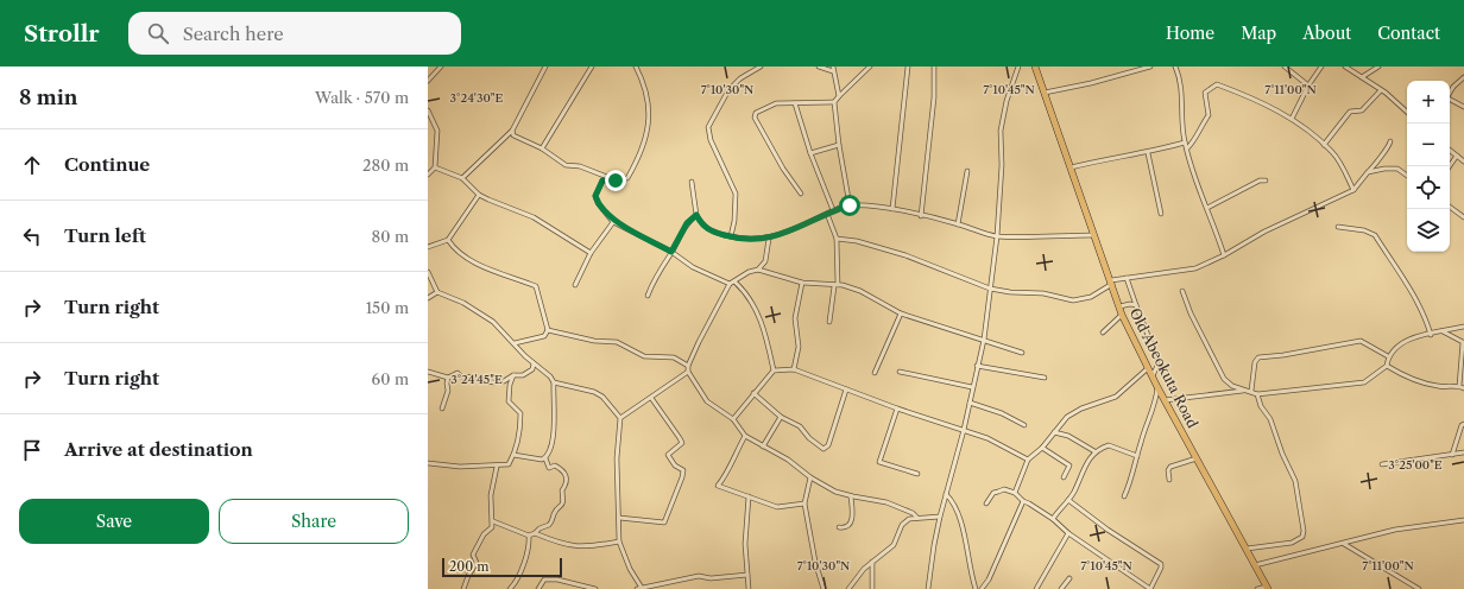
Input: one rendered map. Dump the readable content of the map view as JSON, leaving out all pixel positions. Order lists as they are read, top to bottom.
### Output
{
  "streets": {
    "highway": ["Old Abeokuta Road"]
  },
  "scale_bar": "200 m",
  "page": {
    "header": "Strollr",
    "search": "Search here",
    "nav": [
      "Home",
      "Map",
      "About",
      "Contact"
    ],
    "heading": ["8 min", "Walk · 570 m"],
    "map_buttons": ["+", "−"],
    "list": [
      ["Continue", "280 m"],
      ["Turn left", "80 m"],
      ["Turn right", "150 m"],
      ["Turn right", "60 m"],
      "Arrive at destination"
    ],
    "buttons": ["Save", "Share"],
    "scale": "200 m"
  },
  "coordinates": [
    "7°10'30\"N",
    "7°10'45\"N",
    "7°11'00\"N",
    "3°24'30\"E",
    "3°24'45\"E",
    "3°25'00\"E"
  ]
}
